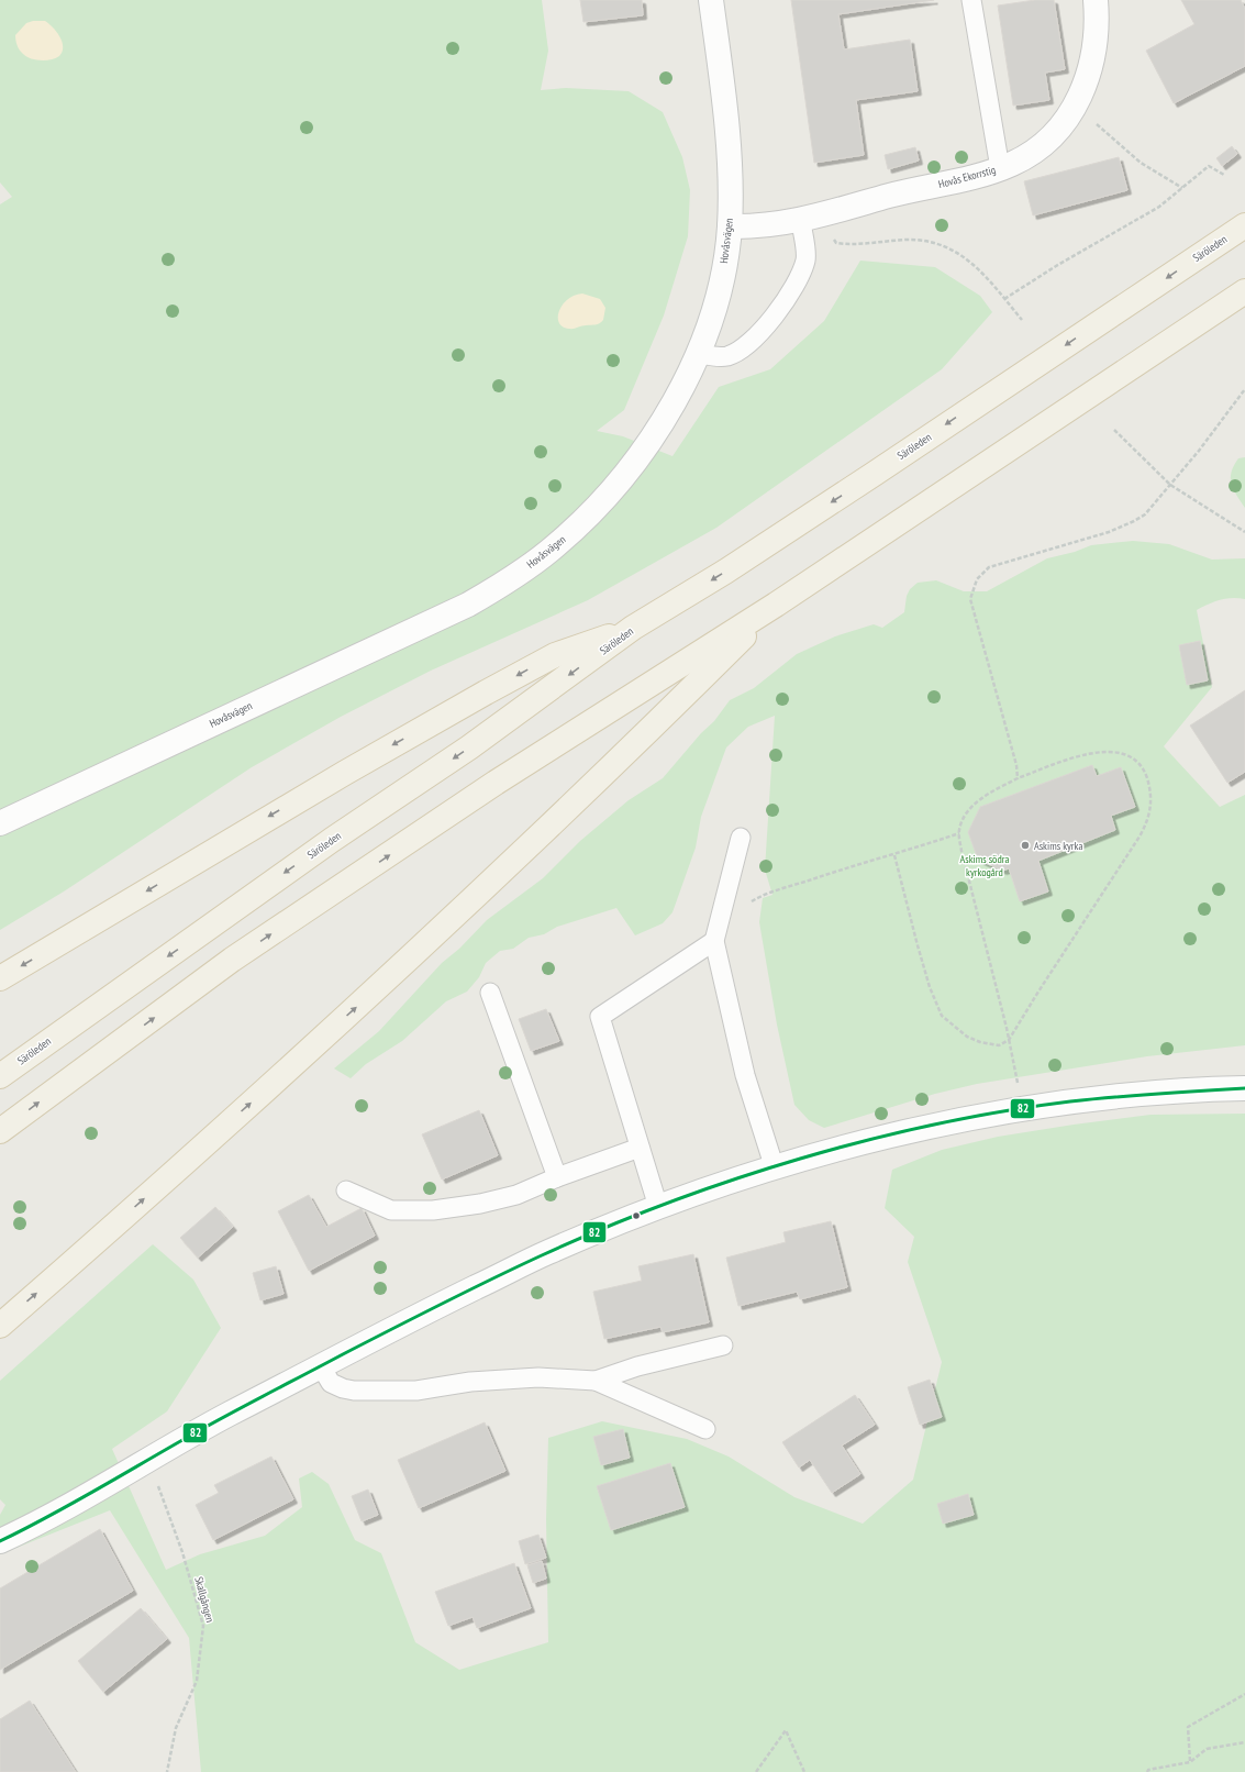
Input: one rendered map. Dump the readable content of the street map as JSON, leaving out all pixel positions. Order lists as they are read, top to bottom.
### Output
{
  "streets": {
    "main road": ["Säröleden"],
    "street": ["Hovås Ekorrstig", "Hovåsvägen"],
    "path": ["Skallgången"]
  },
  "crossings": [
    ["Hovås Ekorrstig", "Hovåsvägen"]
  ],
  "parks": ["Askims södra kyrkogård"],
  "places": ["Askims kyrka"],
  "lines": ["transit line 82"]
}
